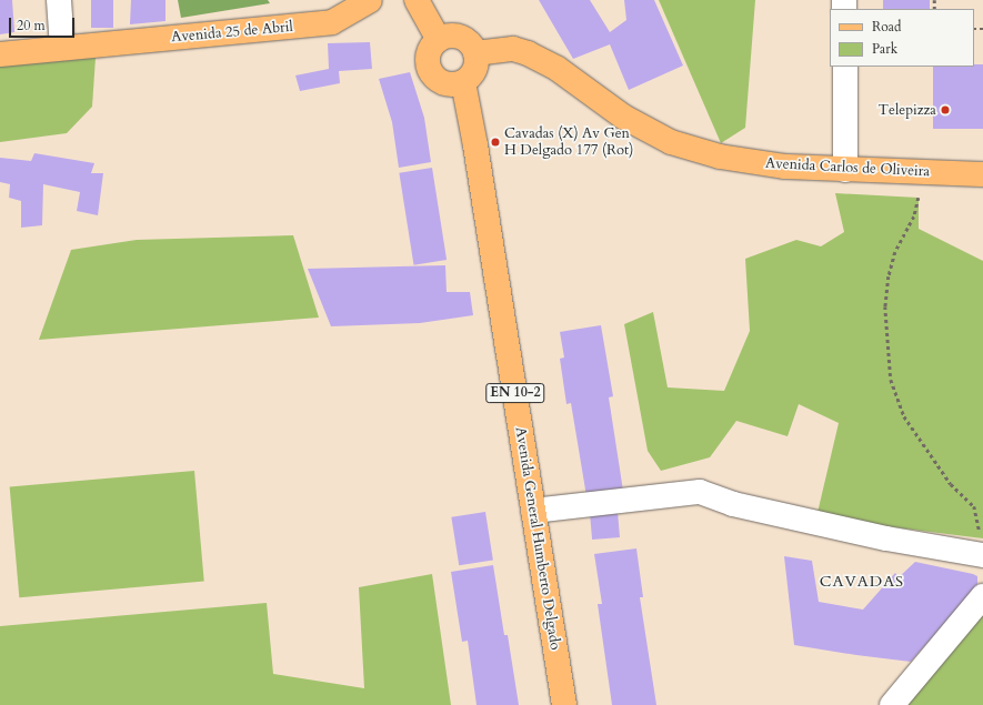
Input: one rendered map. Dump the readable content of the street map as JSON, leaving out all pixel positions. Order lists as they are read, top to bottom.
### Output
{
  "streets": {
    "main road": [
      "Avenida 25 de Abril",
      "Avenida Carlos de Oliveira",
      "EN 10-2",
      "Avenida General Humberto Delgado"
    ]
  },
  "crossings": [
    ["Avenida Carlos de Oliveira", "Avenida General Humberto Delgado"]
  ],
  "districts": ["CAVADAS"],
  "places": ["Telepizza", "Cavadas (X) Av Gen H Delgado 177 (Rot)"],
  "legend": ["Road", "Park"],
  "scale_bar": "20 m"
}
